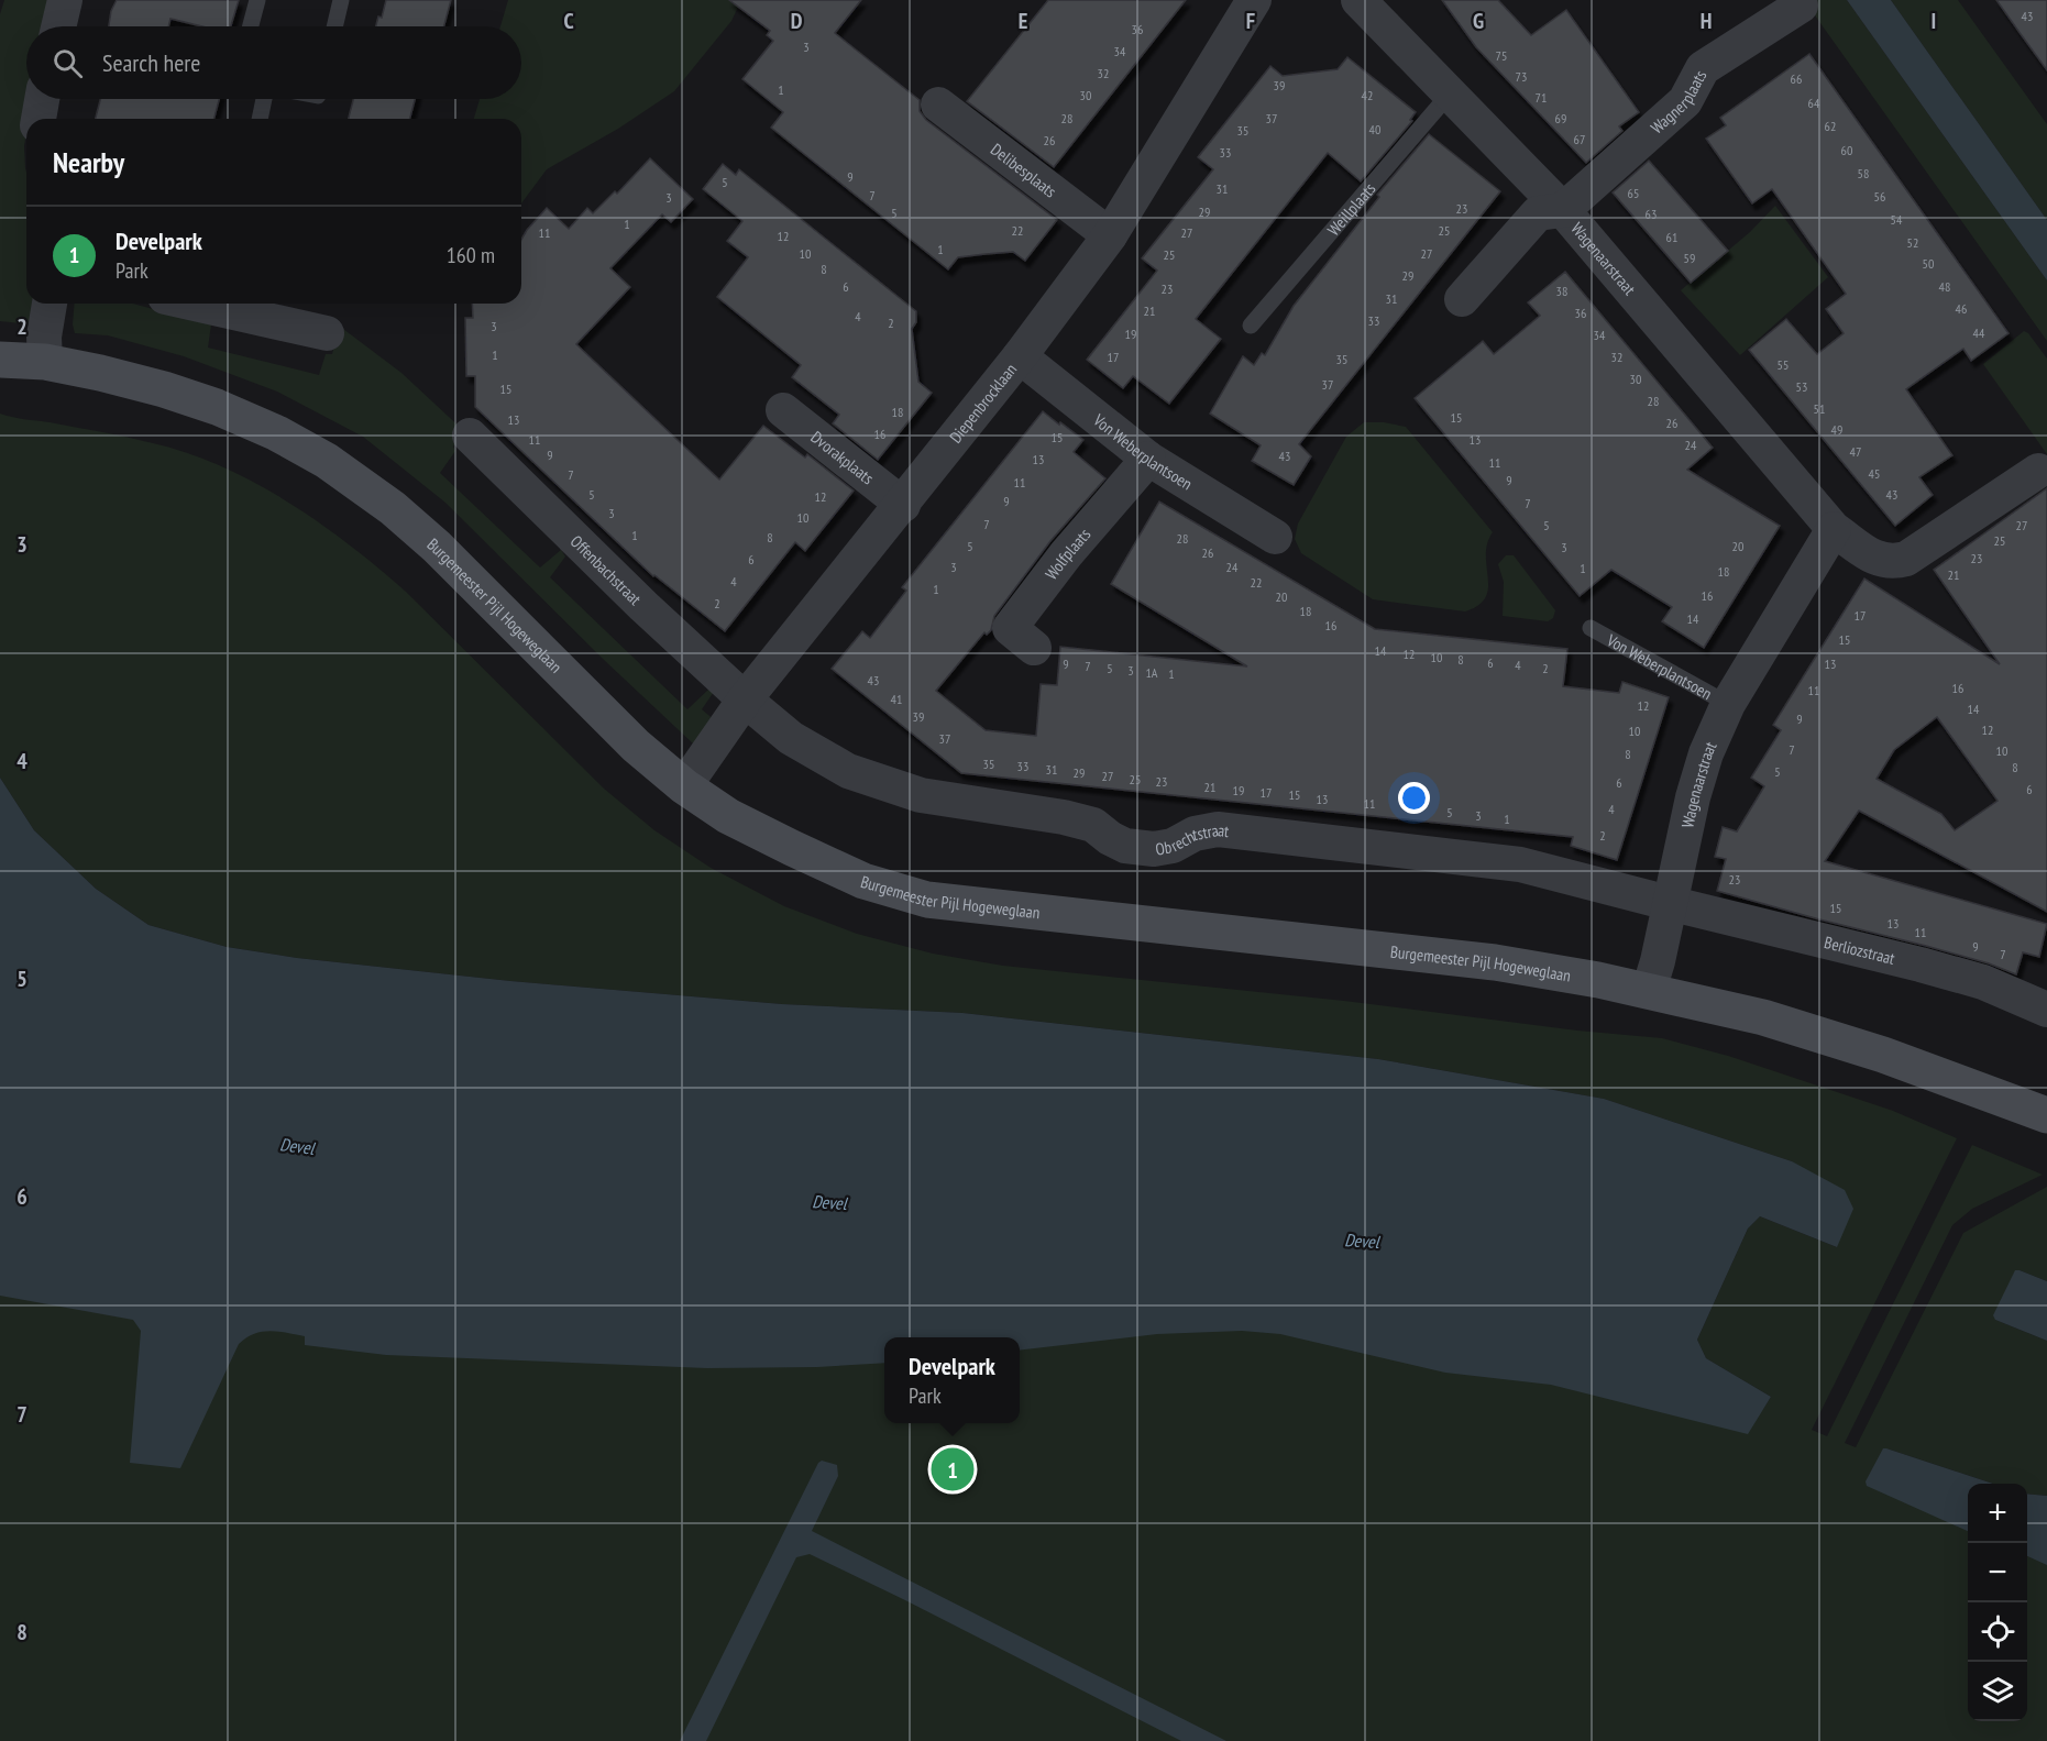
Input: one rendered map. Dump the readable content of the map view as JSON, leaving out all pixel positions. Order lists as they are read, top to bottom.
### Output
{
  "streets": {
    "main road": ["Burgemeester Pijl Hogeweglaan"],
    "street": [
      "Wagnerplaats",
      "Delibesplaats",
      "Wagenaarstraat",
      "Diepenbrocklaan",
      "Von Weberplantsoen",
      "Dvorakplaats",
      "Wolfplaats",
      "Offenbachstraat",
      "Obrechtstraat",
      "Berliozstraat"
    ],
    "lane": ["Weillplaats"]
  },
  "crossings": [
    ["Wagnerplaats", "Wagenaarstraat"],
    ["Delibesplaats", "Diepenbrocklaan"],
    ["Weillplaats", "Wagenaarstraat"],
    ["Wagenaarstraat", "Von Weberplantsoen"],
    ["Wagenaarstraat", "Burgemeester Pijl Hogeweglaan"],
    ["Wagenaarstraat", "Obrechtstraat"],
    ["Wagenaarstraat", "Berliozstraat"],
    ["Diepenbrocklaan", "Von Weberplantsoen"],
    ["Diepenbrocklaan", "Dvorakplaats"],
    ["Diepenbrocklaan", "Offenbachstraat"],
    ["Diepenbrocklaan", "Burgemeester Pijl Hogeweglaan"],
    ["Diepenbrocklaan", "Obrechtstraat"],
    ["Von Weberplantsoen", "Wolfplaats"],
    ["Offenbachstraat", "Obrechtstraat"],
    ["Obrechtstraat", "Berliozstraat"]
  ],
  "water": ["Devel"],
  "house_numbers": [
    "43",
    "36",
    "3",
    "34",
    "75",
    "32",
    "73",
    "66",
    "39",
    "1",
    "30",
    "42",
    "71",
    "64",
    "28",
    "37",
    "69",
    "62",
    "40",
    "35",
    "67",
    "26",
    "60",
    "33",
    "58",
    "9",
    "5",
    "31",
    "65",
    "7",
    "56",
    "3",
    "23",
    "29",
    "5",
    "63",
    "54",
    "1",
    "22",
    "25",
    "11",
    "27",
    "12",
    "61",
    "52",
    "1",
    "10",
    "27",
    "25",
    "59",
    "50",
    "8",
    "29",
    "6",
    "48",
    "23",
    "38",
    "31",
    "46",
    "21",
    "36",
    "4",
    "33",
    "2",
    "3",
    "44",
    "19",
    "34",
    "1",
    "17",
    "32",
    "35",
    "55",
    "30",
    "37",
    "53",
    "15",
    "28",
    "51",
    "18",
    "15",
    "13",
    "26",
    "49",
    "16",
    "15",
    "11",
    "13",
    "24",
    "47",
    "9",
    "43",
    "13",
    "11",
    "45",
    "7",
    "9",
    "11",
    "5",
    "43",
    "12",
    "9",
    "7",
    "3",
    "10",
    "7",
    "5",
    "27",
    "1",
    "8",
    "28",
    "25",
    "5",
    "20",
    "3",
    "26",
    "23",
    "6",
    "3",
    "24",
    "1",
    "18",
    "21",
    "4",
    "22",
    "1",
    "16",
    "20",
    "2",
    "18",
    "17",
    "14",
    "16",
    "15",
    "14",
    "12",
    "10",
    "8",
    "6",
    "9",
    "13",
    "4",
    "7",
    "5",
    "2",
    "3",
    "1A",
    "1",
    "43",
    "16",
    "11",
    "41",
    "12",
    "14",
    "39",
    "9",
    "12",
    "10",
    "37",
    "7",
    "10",
    "8",
    "35",
    "33",
    "8",
    "31",
    "5",
    "29",
    "27",
    "25",
    "23",
    "6",
    "21",
    "6",
    "19",
    "17",
    "15",
    "13",
    "11",
    "4",
    "5",
    "3",
    "1",
    "2",
    "23",
    "15",
    "13",
    "11",
    "9",
    "7"
  ],
  "page": {
    "search": "Search here",
    "heading": "Nearby",
    "list": [
      {
        "mark": "1",
        "name": "Develpark",
        "note": "Park",
        "value": "160 m"
      }
    ],
    "popup": ["Develpark", "Park"],
    "pins": "1",
    "map_buttons": ["+", "−"]
  },
  "grid": {
    "columns": [
      "C",
      "D",
      "E",
      "F",
      "G",
      "H",
      "I"
    ],
    "rows": [
      "2",
      "3",
      "4",
      "5",
      "6",
      "7",
      "8"
    ]
  }
}
